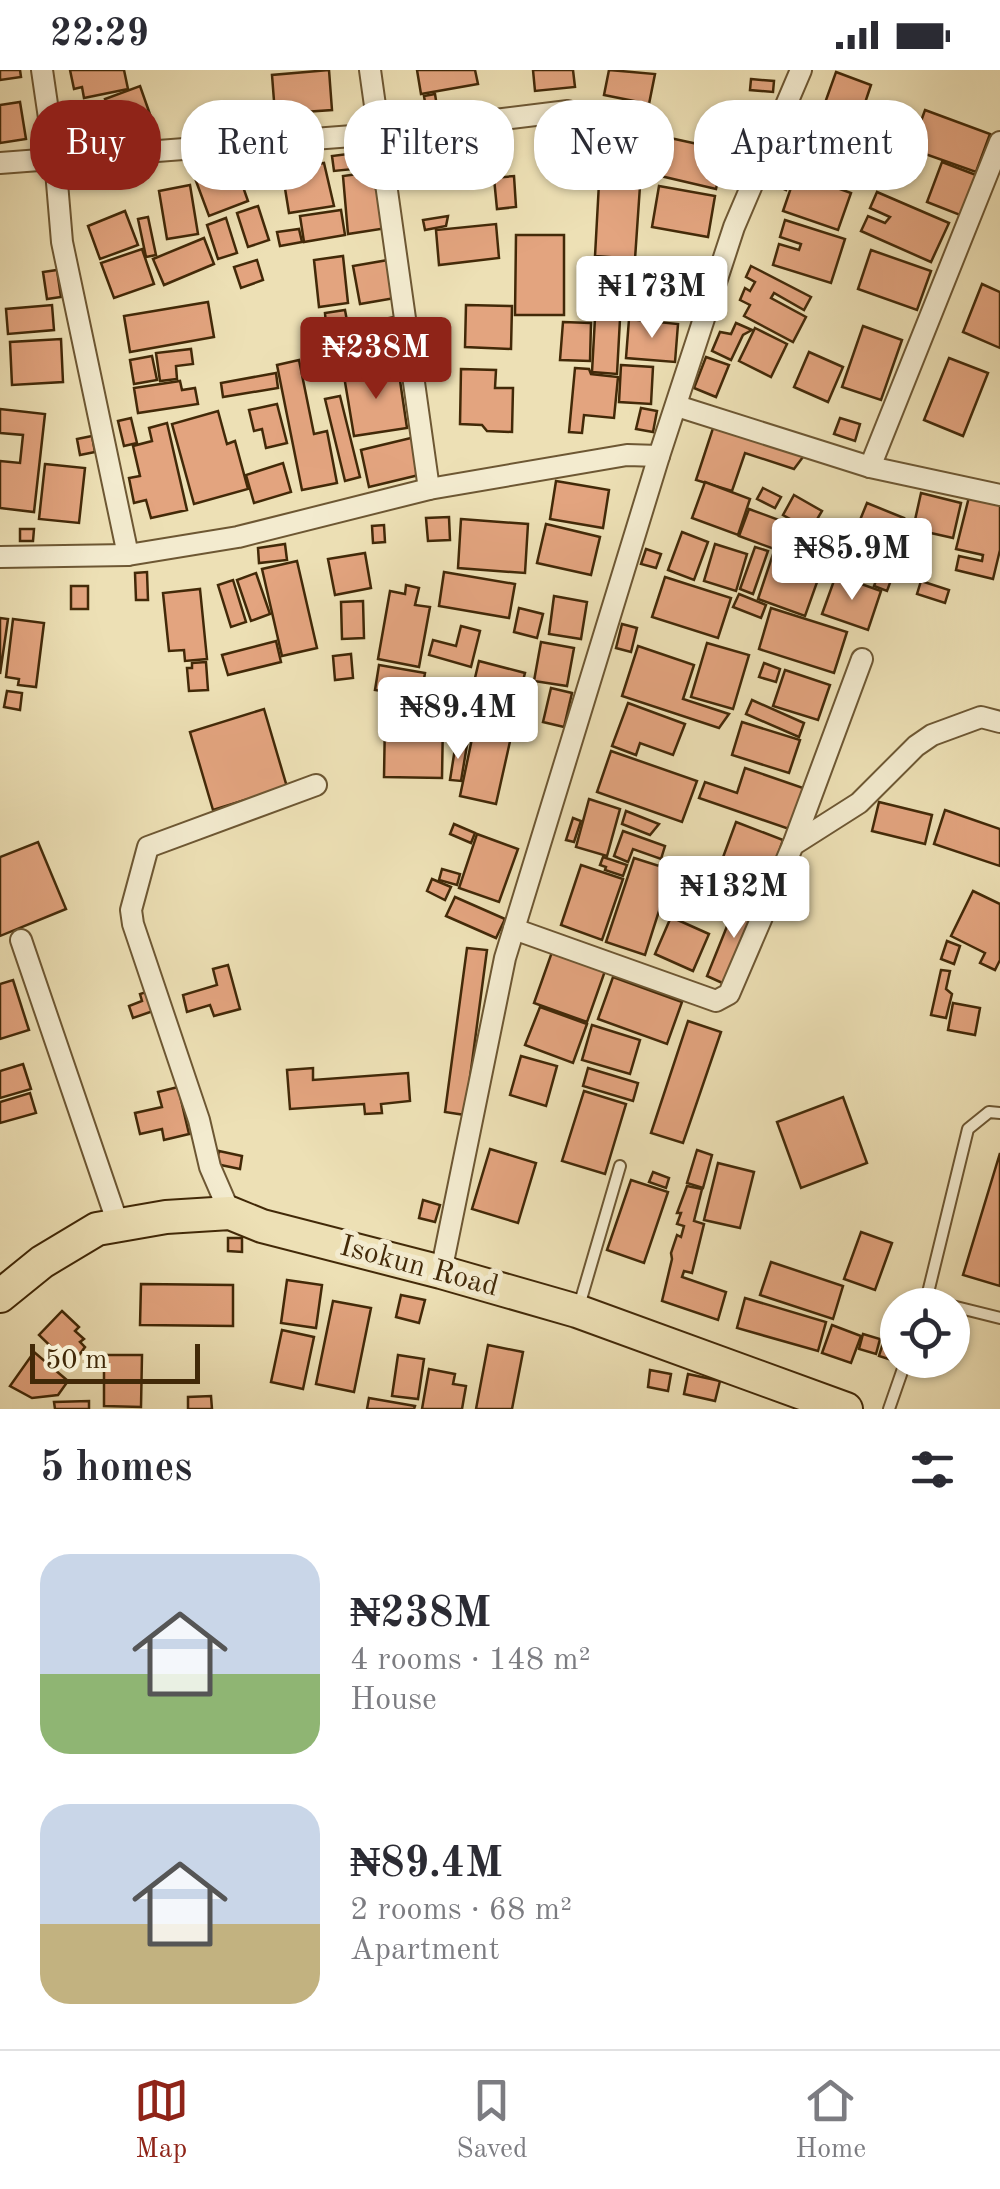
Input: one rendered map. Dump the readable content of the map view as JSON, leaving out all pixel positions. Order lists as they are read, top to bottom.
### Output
{
  "streets": {
    "main road": ["Isokun Road"]
  },
  "scale_bar": "50 m",
  "page": {
    "status": "22:29",
    "chip": [
      "Buy",
      "Rent",
      "Filters",
      "New",
      "Apartment"
    ],
    "price": [
      "₦173M",
      "₦238M",
      "₦85.9M",
      "₦89.4M",
      "₦132M"
    ],
    "scale": "50 m",
    "heading": "5 homes",
    "list": [
      {
        "name": "₦238M",
        "note": "4 rooms · 148 m² · House"
      },
      {
        "name": "₦89.4M",
        "note": "2 rooms · 68 m² · Apartment"
      }
    ],
    "tabs": ["Map", "Saved", "Home"]
  }
}
